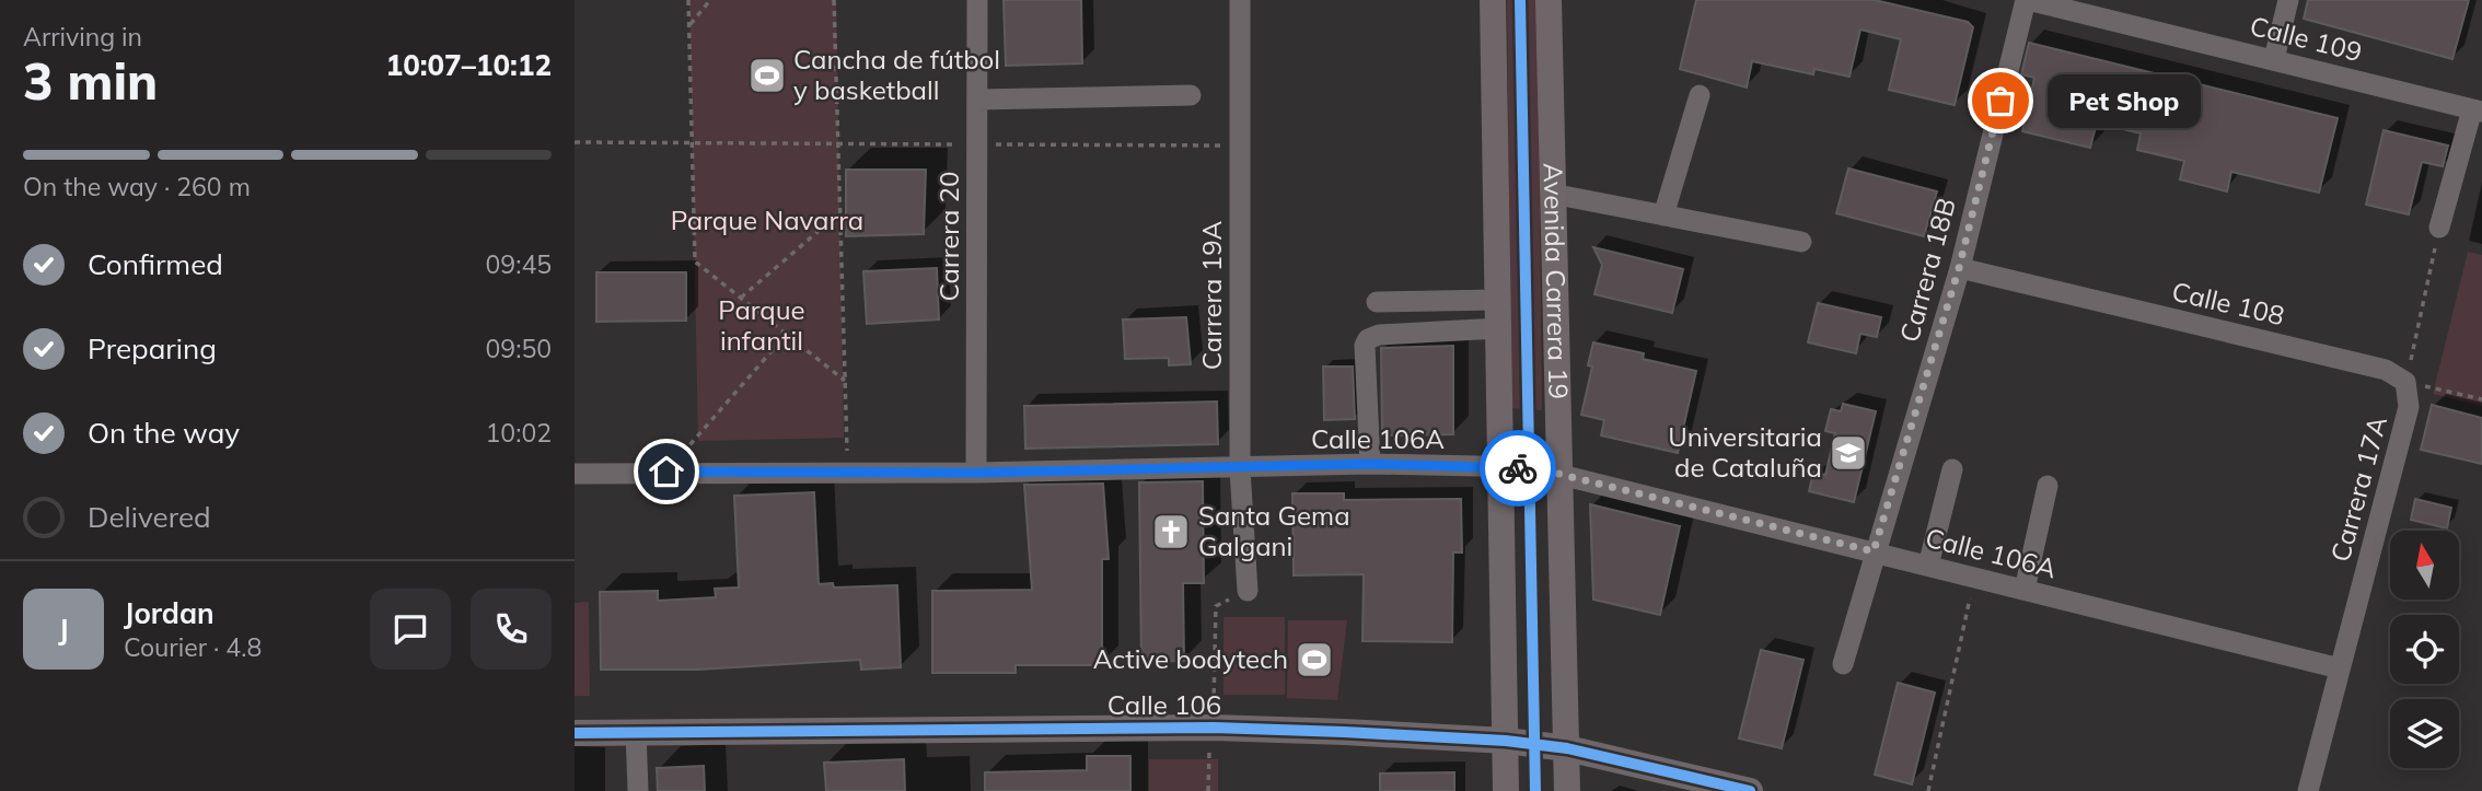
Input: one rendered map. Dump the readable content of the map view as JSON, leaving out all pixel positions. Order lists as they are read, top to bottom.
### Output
{
  "streets": {
    "main road": ["Avenida Carrera 19", "Calle 106"],
    "street": [
      "Calle 109",
      "Carrera 20",
      "Carrera 18B",
      "Carrera 19A",
      "Calle 108",
      "Calle 106A",
      "Carrera 17A"
    ]
  },
  "crossings": [
    ["Calle 109", "Carrera 18B"],
    ["Carrera 20", "Calle 106A"],
    ["Carrera 18B", "Calle 108"],
    ["Carrera 18B", "Calle 106A"],
    ["Avenida Carrera 19", "Calle 106A"],
    ["Avenida Carrera 19", "Calle 106"],
    ["Carrera 19A", "Calle 106A"],
    ["Calle 108", "Carrera 17A"],
    ["Calle 106A", "Carrera 17A"]
  ],
  "parks": ["Parque Navarra", "Parque infantil"],
  "places": {
    "sports": ["Cancha de fútbol y basketball", "Active bodytech"],
    "other": ["Pet Shop"],
    "school or university": ["Universitaria de Cataluña"],
    "church": ["Santa Gema Galgani"]
  },
  "north": "top",
  "page": {
    "heading": ["3 min", "Arriving in", "10:07–10:12"],
    "panel": ["Jordan", "Courier · 4.8"],
    "bubble": "Pet Shop",
    "bar": "On the way · 260 m",
    "list": [
      ["Confirmed", "09:45"],
      ["Preparing", "09:50"],
      ["On the way", "10:02"],
      "Delivered"
    ],
    "round": "J"
  }
}
